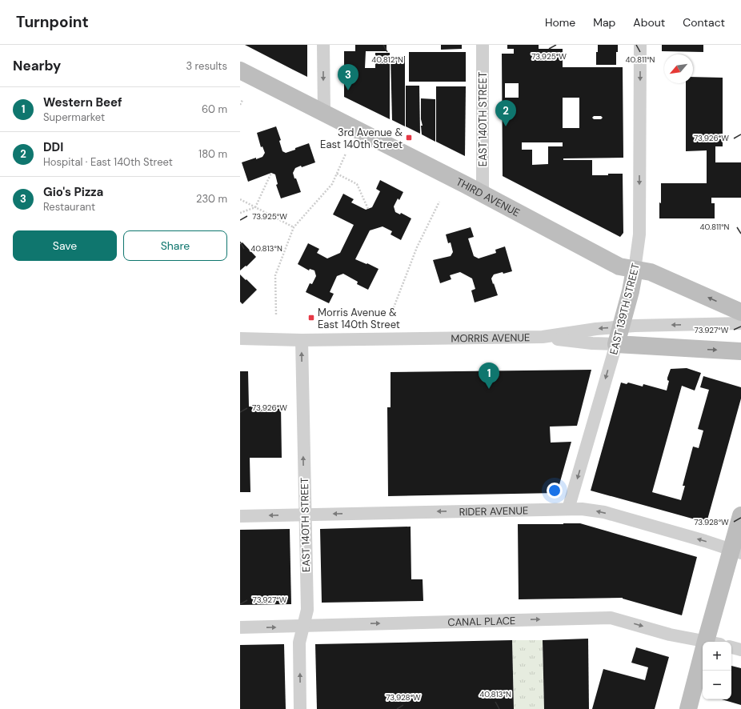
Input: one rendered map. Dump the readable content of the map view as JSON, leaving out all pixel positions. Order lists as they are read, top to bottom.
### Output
{
  "streets": {
    "main road": ["THIRD AVENUE", "EAST 139TH STREET"],
    "street": [
      "EAST 140TH STREET",
      "MORRIS AVENUE",
      "RIDER AVENUE",
      "CANAL PLACE"
    ]
  },
  "crossings": [
    ["EAST 140TH STREET", "THIRD AVENUE"],
    ["EAST 140TH STREET", "MORRIS AVENUE"],
    ["EAST 140TH STREET", "RIDER AVENUE"],
    ["EAST 140TH STREET", "CANAL PLACE"],
    ["THIRD AVENUE", "EAST 139TH STREET"],
    ["EAST 139TH STREET", "MORRIS AVENUE"],
    ["EAST 139TH STREET", "RIDER AVENUE"]
  ],
  "one_way": [
    "EAST 140TH STREET",
    "EAST 139TH STREET",
    "RIDER AVENUE",
    "CANAL PLACE"
  ],
  "places": {
    "transit": ["3rd Avenue & East 140th Street", "Morris Avenue & East 140th Street"]
  },
  "north": "bottom left",
  "page": {
    "header": "Turnpoint",
    "nav": [
      "Home",
      "Map",
      "About",
      "Contact"
    ],
    "heading": ["Nearby", "3 results"],
    "pins": ["3", "2", "1"],
    "list": [
      {
        "mark": "1",
        "name": "Western Beef",
        "note": "Supermarket",
        "value": "60 m"
      },
      {
        "mark": "2",
        "name": "DDI",
        "note": "Hospital · East 140th Street",
        "value": "180 m"
      },
      {
        "mark": "3",
        "name": "Gio's Pizza",
        "note": "Restaurant",
        "value": "230 m"
      }
    ],
    "buttons": ["Save", "Share"],
    "map_buttons": ["+", "−"]
  },
  "coordinates": [
    "73.925°W",
    "40.811°N",
    "40.812°N",
    "73.926°W",
    "40.813°N",
    "73.927°W",
    "73.928°W"
  ]
}
